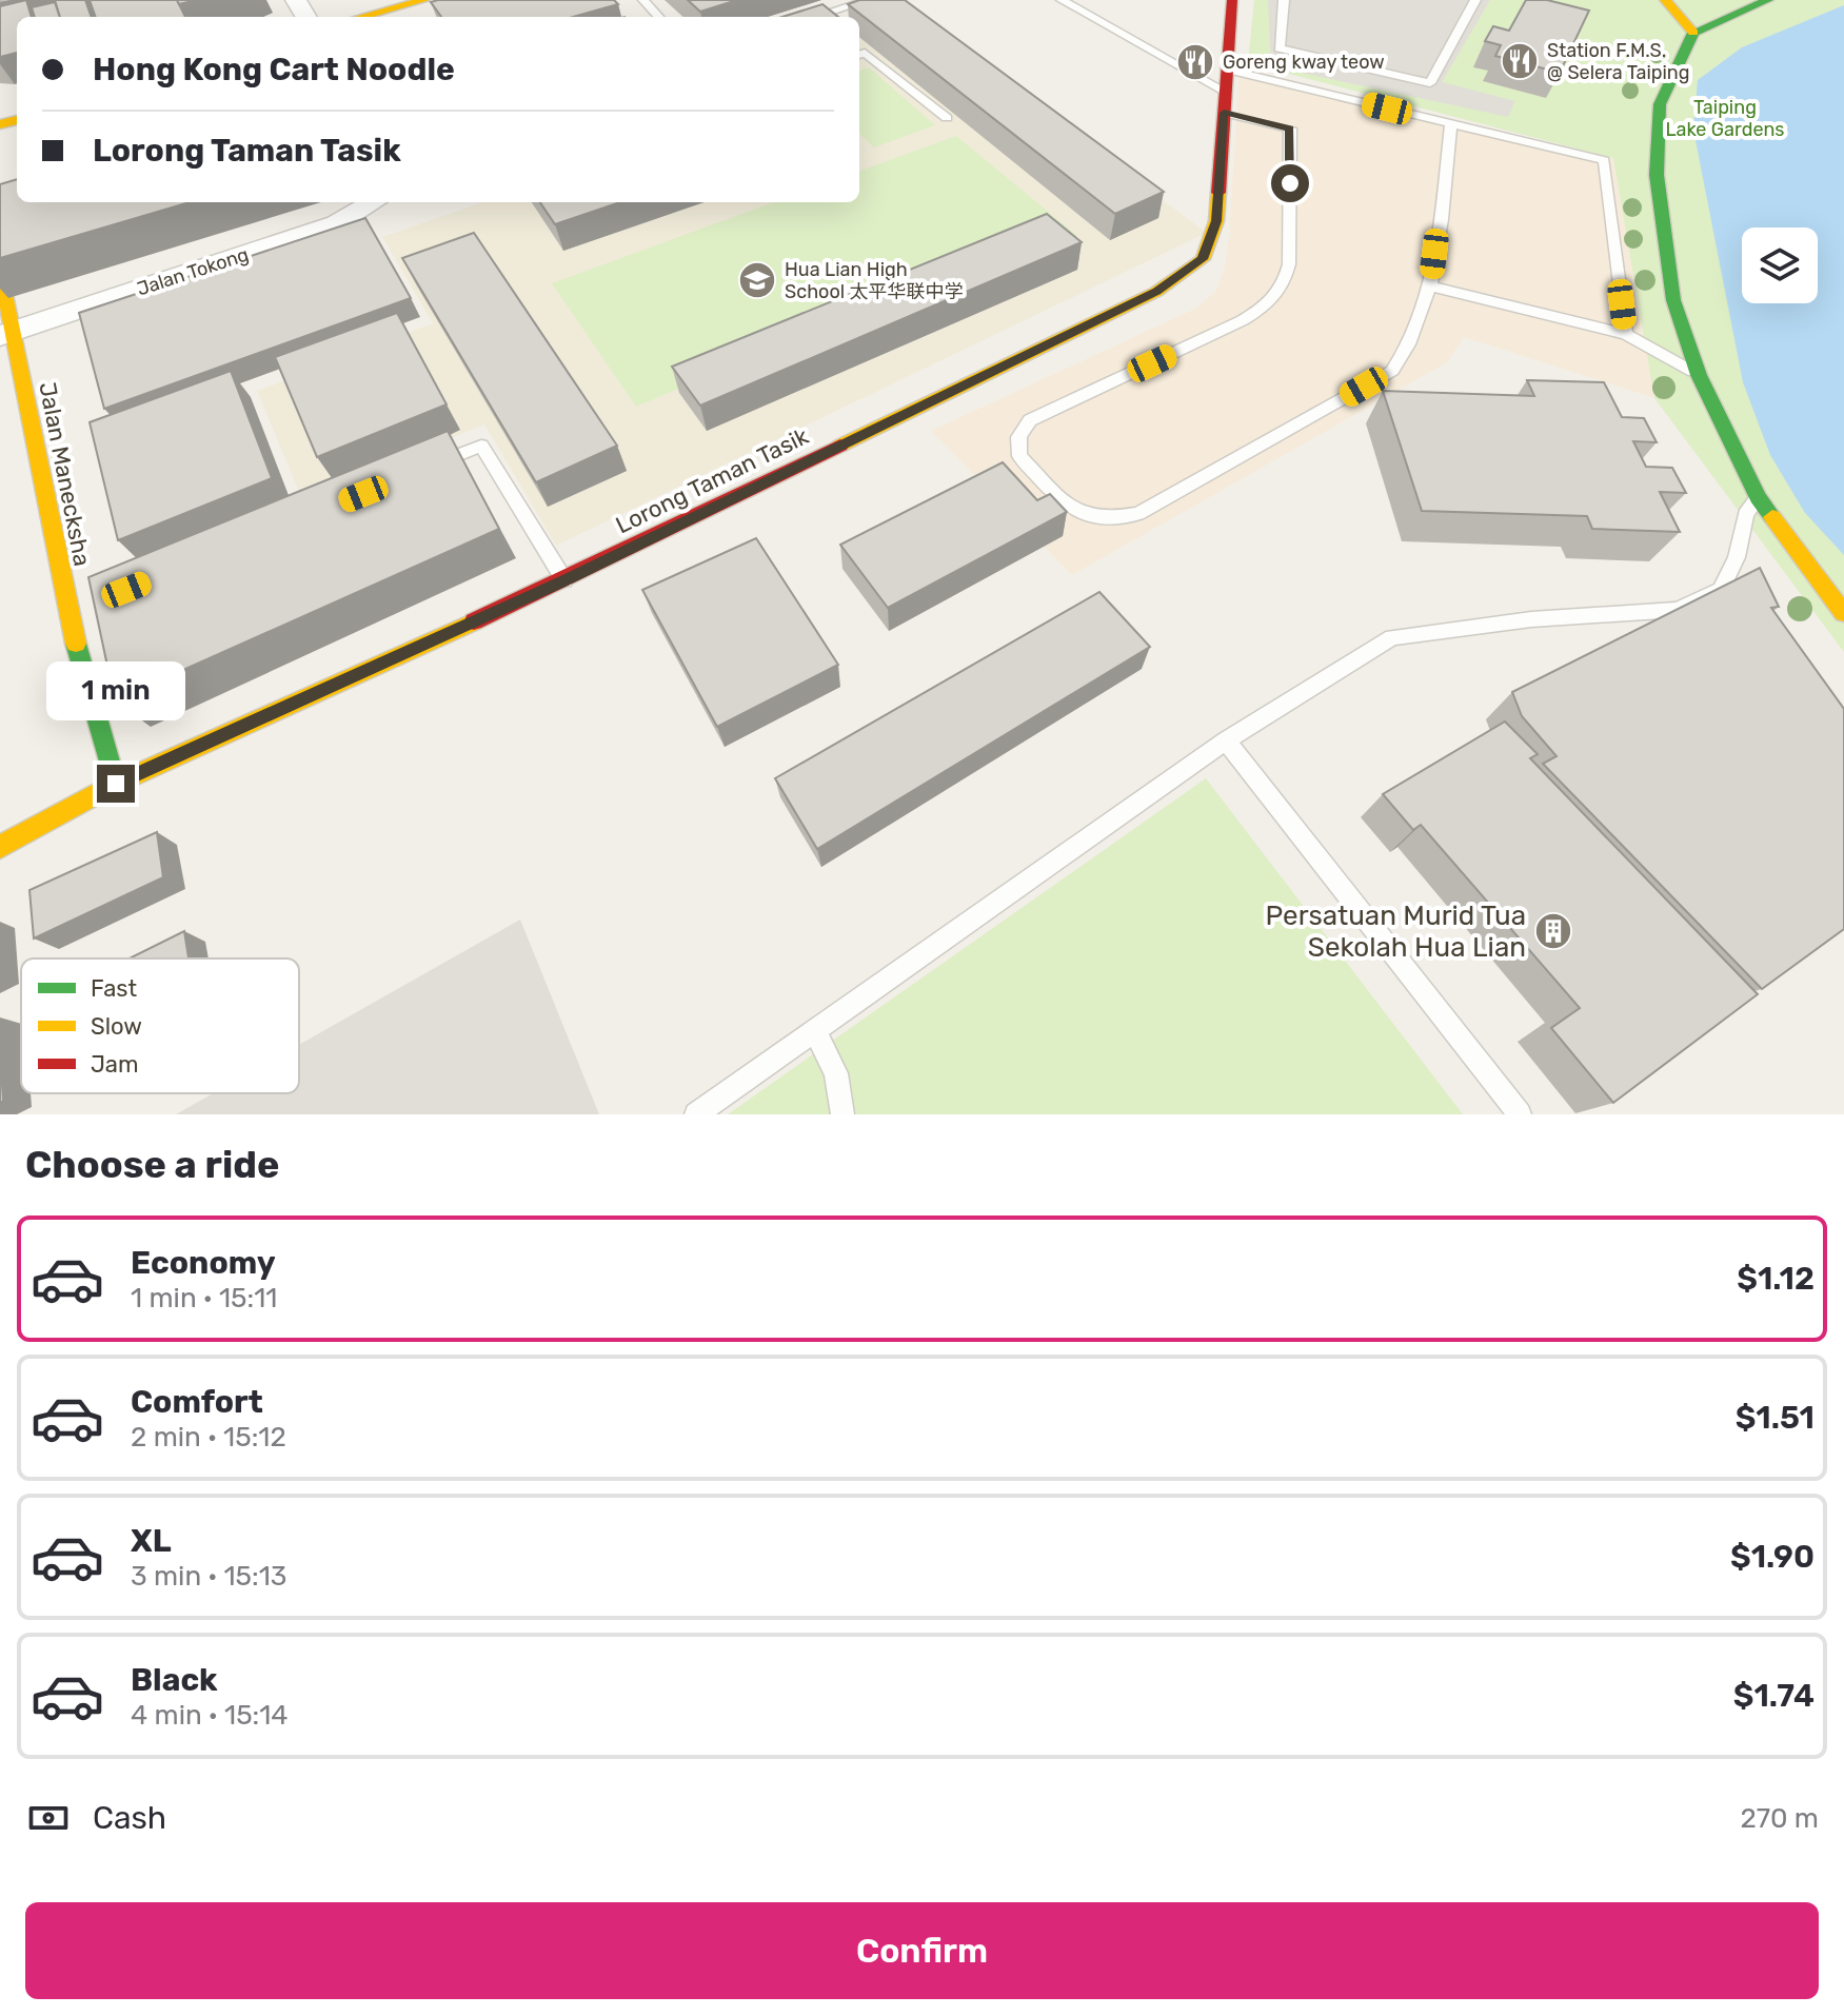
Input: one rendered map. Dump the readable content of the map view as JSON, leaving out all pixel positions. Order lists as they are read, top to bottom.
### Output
{
  "streets": {
    "street": ["Jalan Tokong", "Jalan Manecksha", "Lorong Taman Tasik"]
  },
  "crossings": [
    ["Jalan Tokong", "Jalan Manecksha"],
    ["Jalan Manecksha", "Lorong Taman Tasik"]
  ],
  "parks": ["Taiping Lake Gardens"],
  "places": {
    "restaurant": ["Station F.M.S. @ Selera Taiping", "Goreng kway teow"],
    "school or university": ["Hua Lian High School 太平华联中学"],
    "building": ["Persatuan Murid Tua Sekolah Hua Lian"]
  },
  "legend": ["Fast", "Slow", "Jam"],
  "page": {
    "banner": ["Hong Kong Cart Noodle", "Lorong Taman Tasik"],
    "bubble": "1 min",
    "heading": "Choose a ride",
    "list": [
      {
        "name": "Economy",
        "note": "1 min · 15:11",
        "value": "$1.12"
      },
      {
        "name": "Comfort",
        "note": "2 min · 15:12",
        "value": "$1.51"
      },
      {
        "name": "XL",
        "note": "3 min · 15:13",
        "value": "$1.90"
      },
      {
        "name": "Black",
        "note": "4 min · 15:14",
        "value": "$1.74"
      }
    ],
    "pay": ["Cash", "270 m"],
    "buttons": "Confirm"
  }
}
